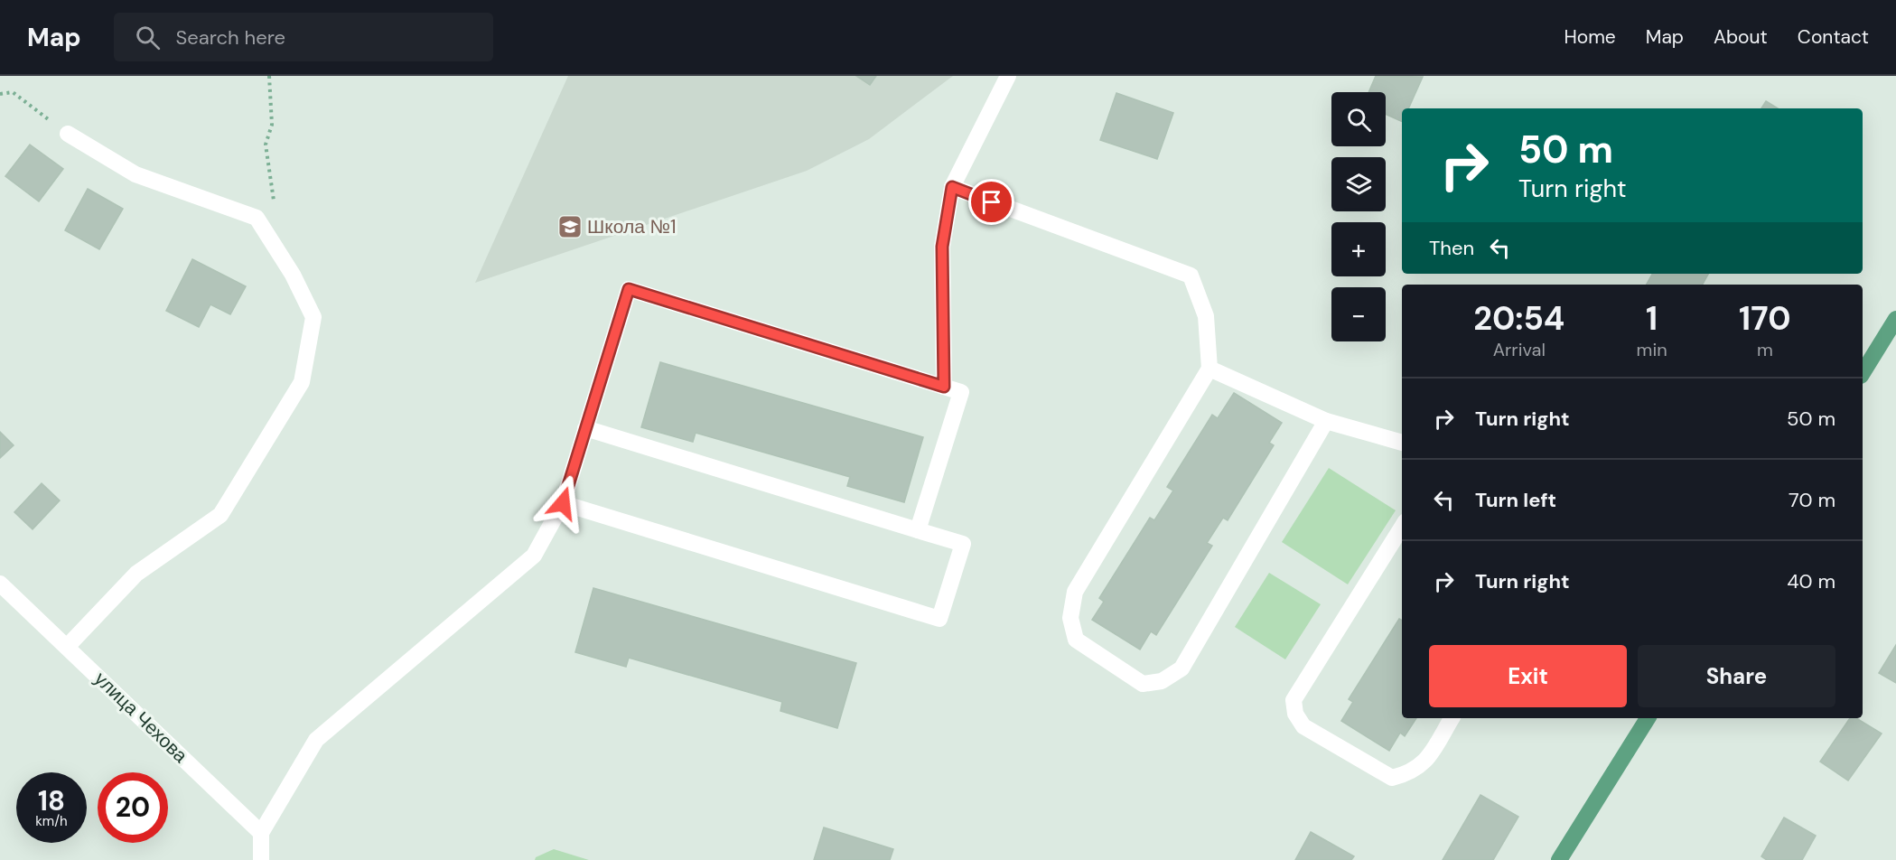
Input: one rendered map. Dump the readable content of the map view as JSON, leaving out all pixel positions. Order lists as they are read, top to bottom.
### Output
{
  "streets": {
    "street": ["улица Чехова"]
  },
  "places": {
    "school or university": ["Школа №1"]
  },
  "page": {
    "header": "Map",
    "search": "Search here",
    "nav": [
      "Home",
      "Map",
      "About",
      "Contact"
    ],
    "map_buttons": ["+", "−"],
    "turn": ["50 m", "Turn right"],
    "then": "Then",
    "eta": [
      "20:54",
      "Arrival",
      "1",
      "min",
      "170",
      "m"
    ],
    "list": [
      {
        "name": "Turn right",
        "value": "50 m"
      },
      {
        "name": "Turn left",
        "value": "70 m"
      },
      {
        "name": "Turn right",
        "value": "40 m"
      }
    ],
    "buttons": ["Exit", "Share"],
    "speed": "18 km/h",
    "limit": "20"
  }
}
